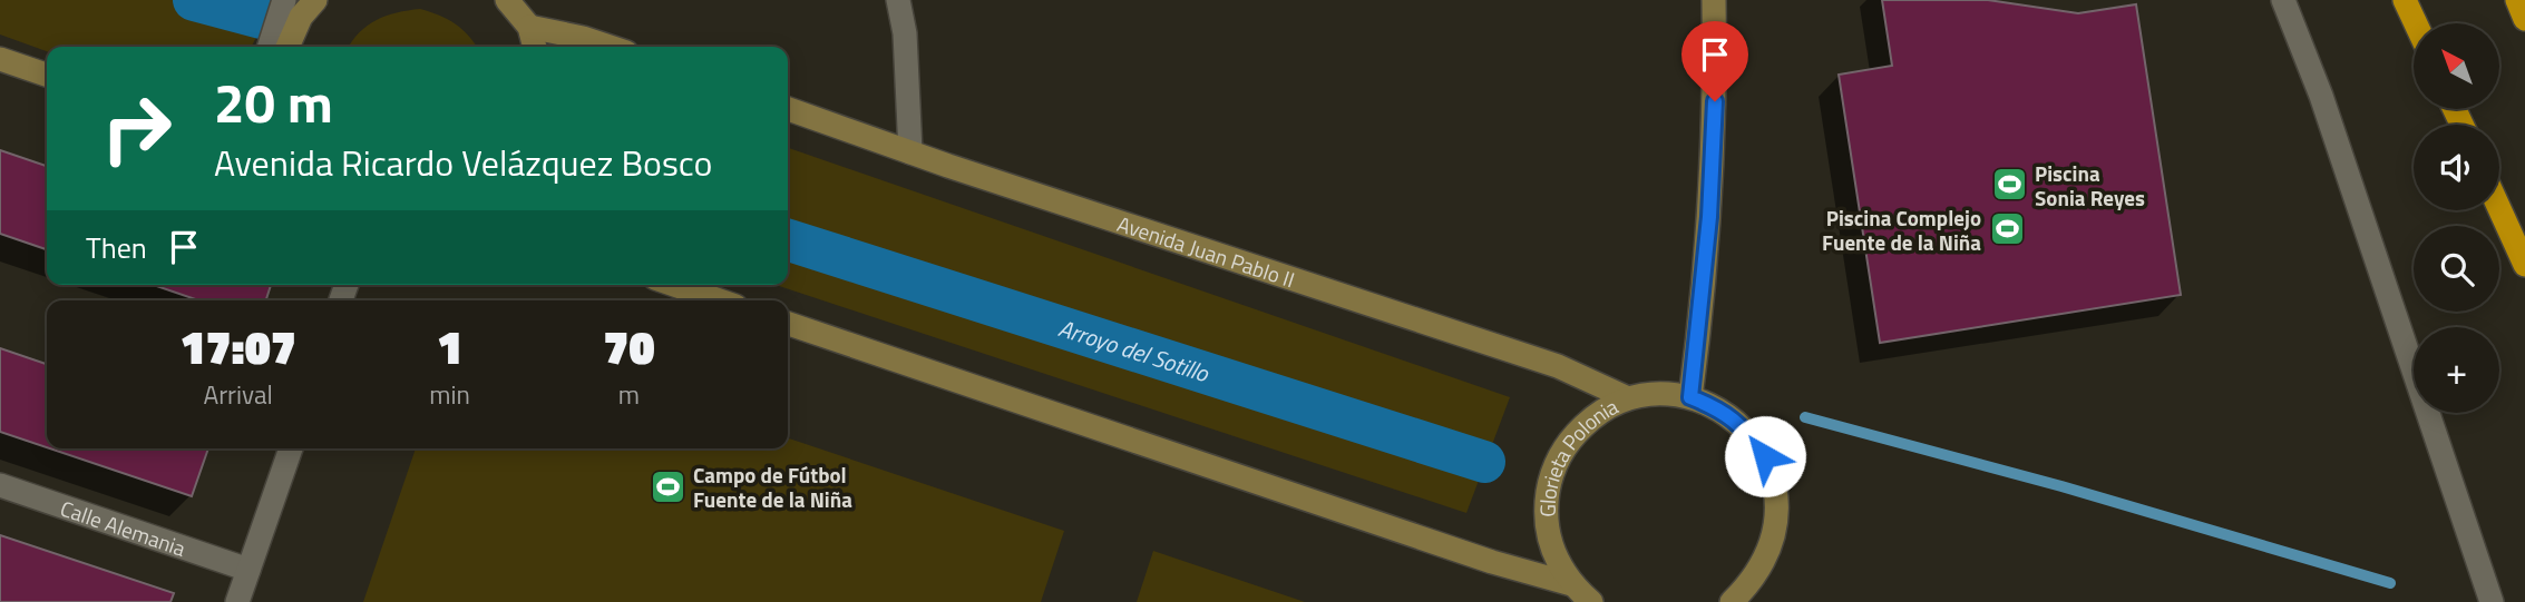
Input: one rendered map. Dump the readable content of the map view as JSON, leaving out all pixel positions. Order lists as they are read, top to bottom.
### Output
{
  "streets": {
    "street": ["Avenida Juan Pablo II", "Glorieta Polonia", "Calle Alemania"]
  },
  "crossings": [
    ["Avenida Juan Pablo II", "Glorieta Polonia"]
  ],
  "water": ["Arroyo del Sotillo"],
  "places": {
    "sports": ["Piscina Sonia Reyes", "Piscina Complejo Fuente de la Niña", "Campo de Fútbol Fuente de la Niña"]
  },
  "north": "top left",
  "page": {
    "map_buttons": "+",
    "turn": ["20 m", "Avenida Ricardo Velázquez Bosco"],
    "then": "Then",
    "eta": [
      "17:07",
      "Arrival",
      "1",
      "min",
      "70",
      "m"
    ]
  }
}
